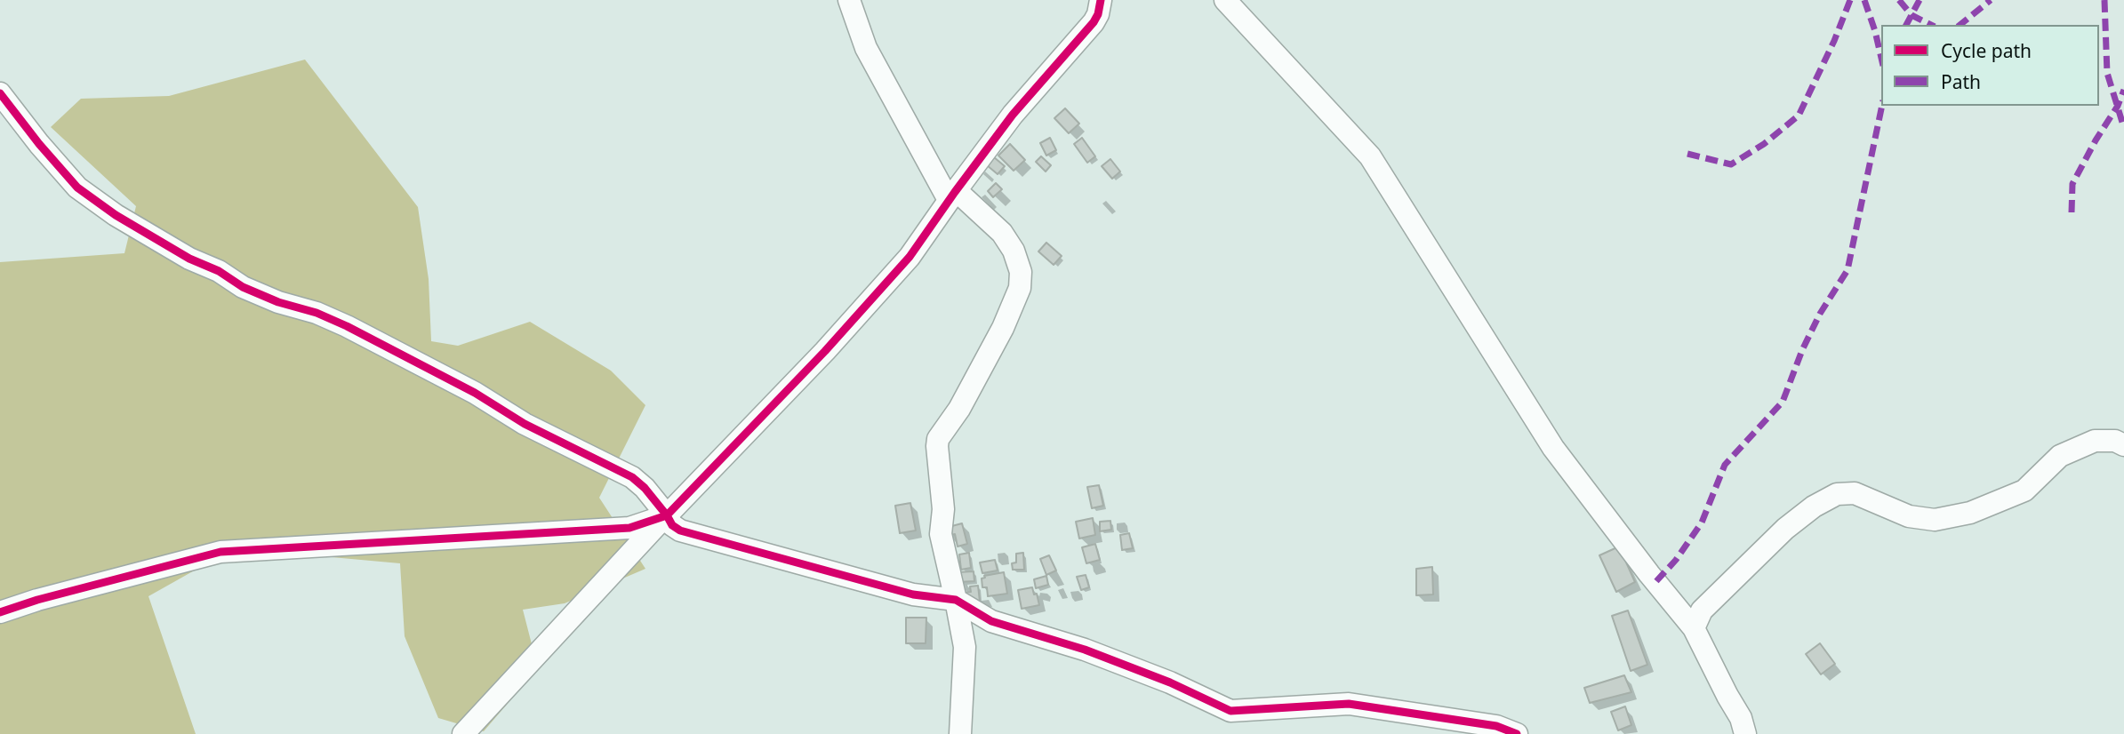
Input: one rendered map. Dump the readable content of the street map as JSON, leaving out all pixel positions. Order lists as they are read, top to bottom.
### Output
{
  "legend": ["Cycle path", "Path"]
}
